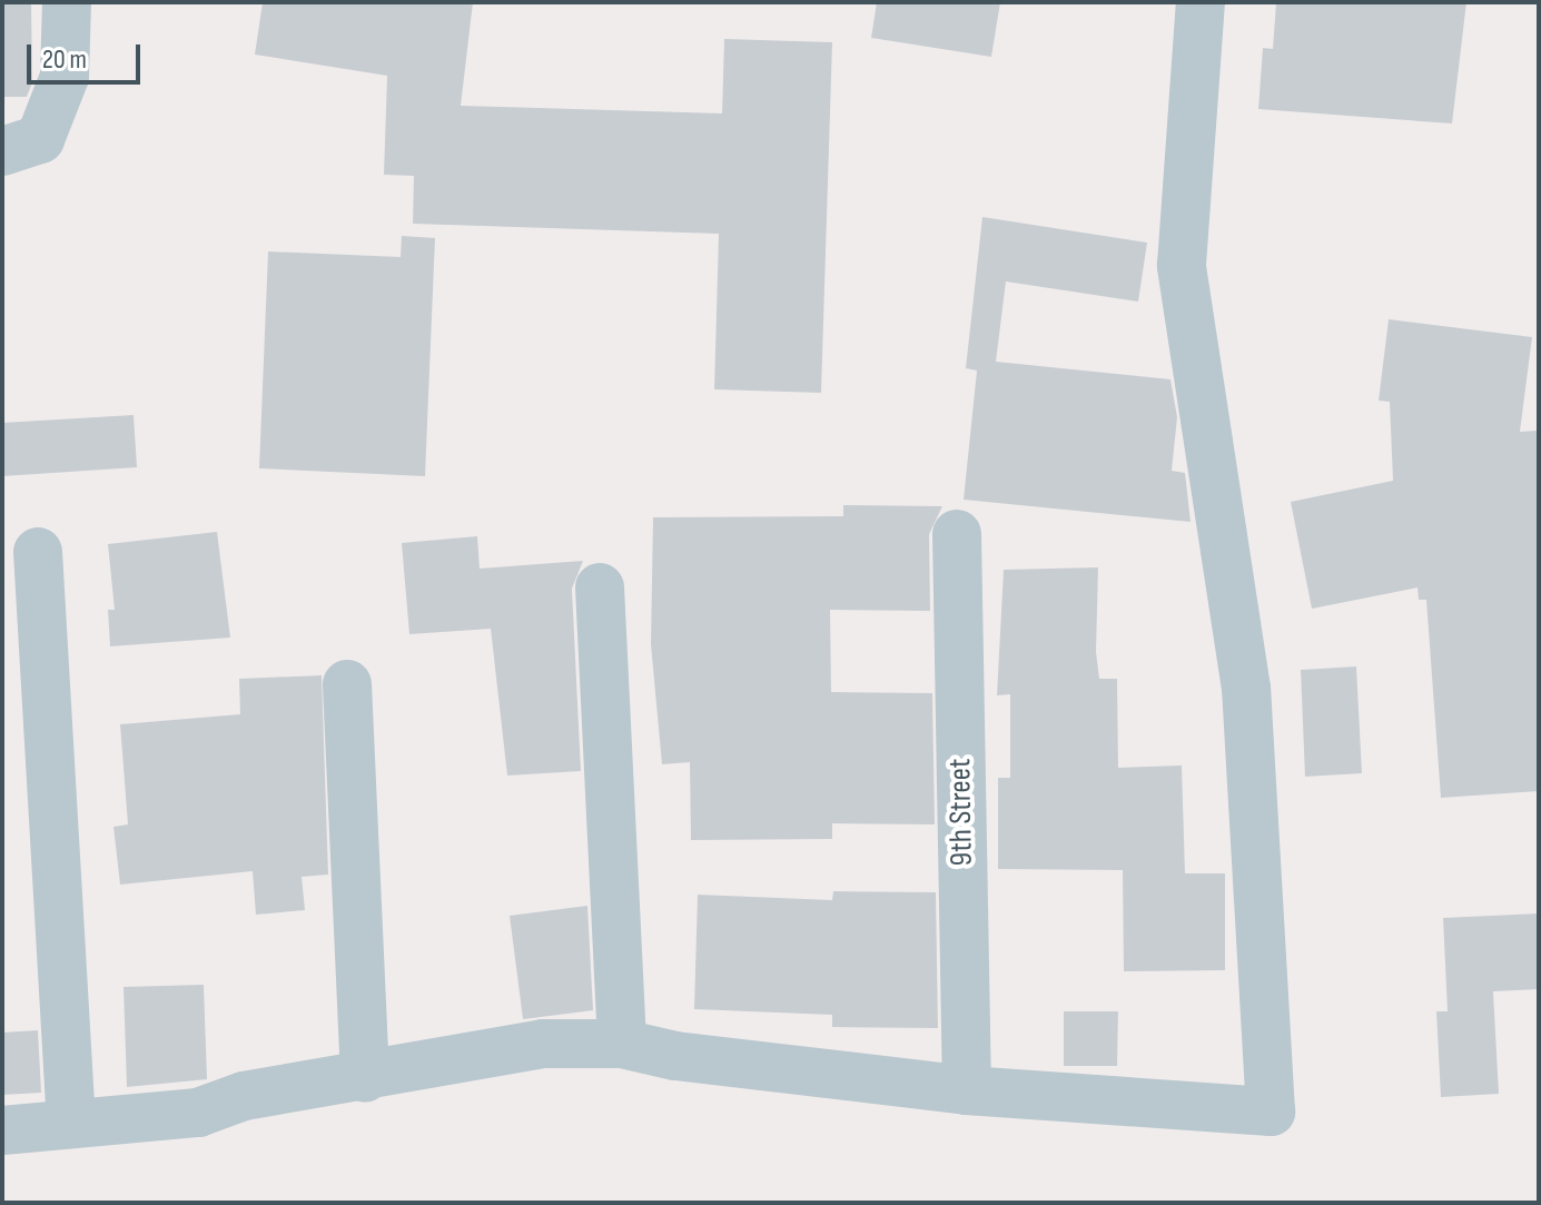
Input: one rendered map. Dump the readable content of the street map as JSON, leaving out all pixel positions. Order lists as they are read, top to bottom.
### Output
{
  "streets": {
    "street": ["9th Street"]
  },
  "scale_bar": "20 m"
}
